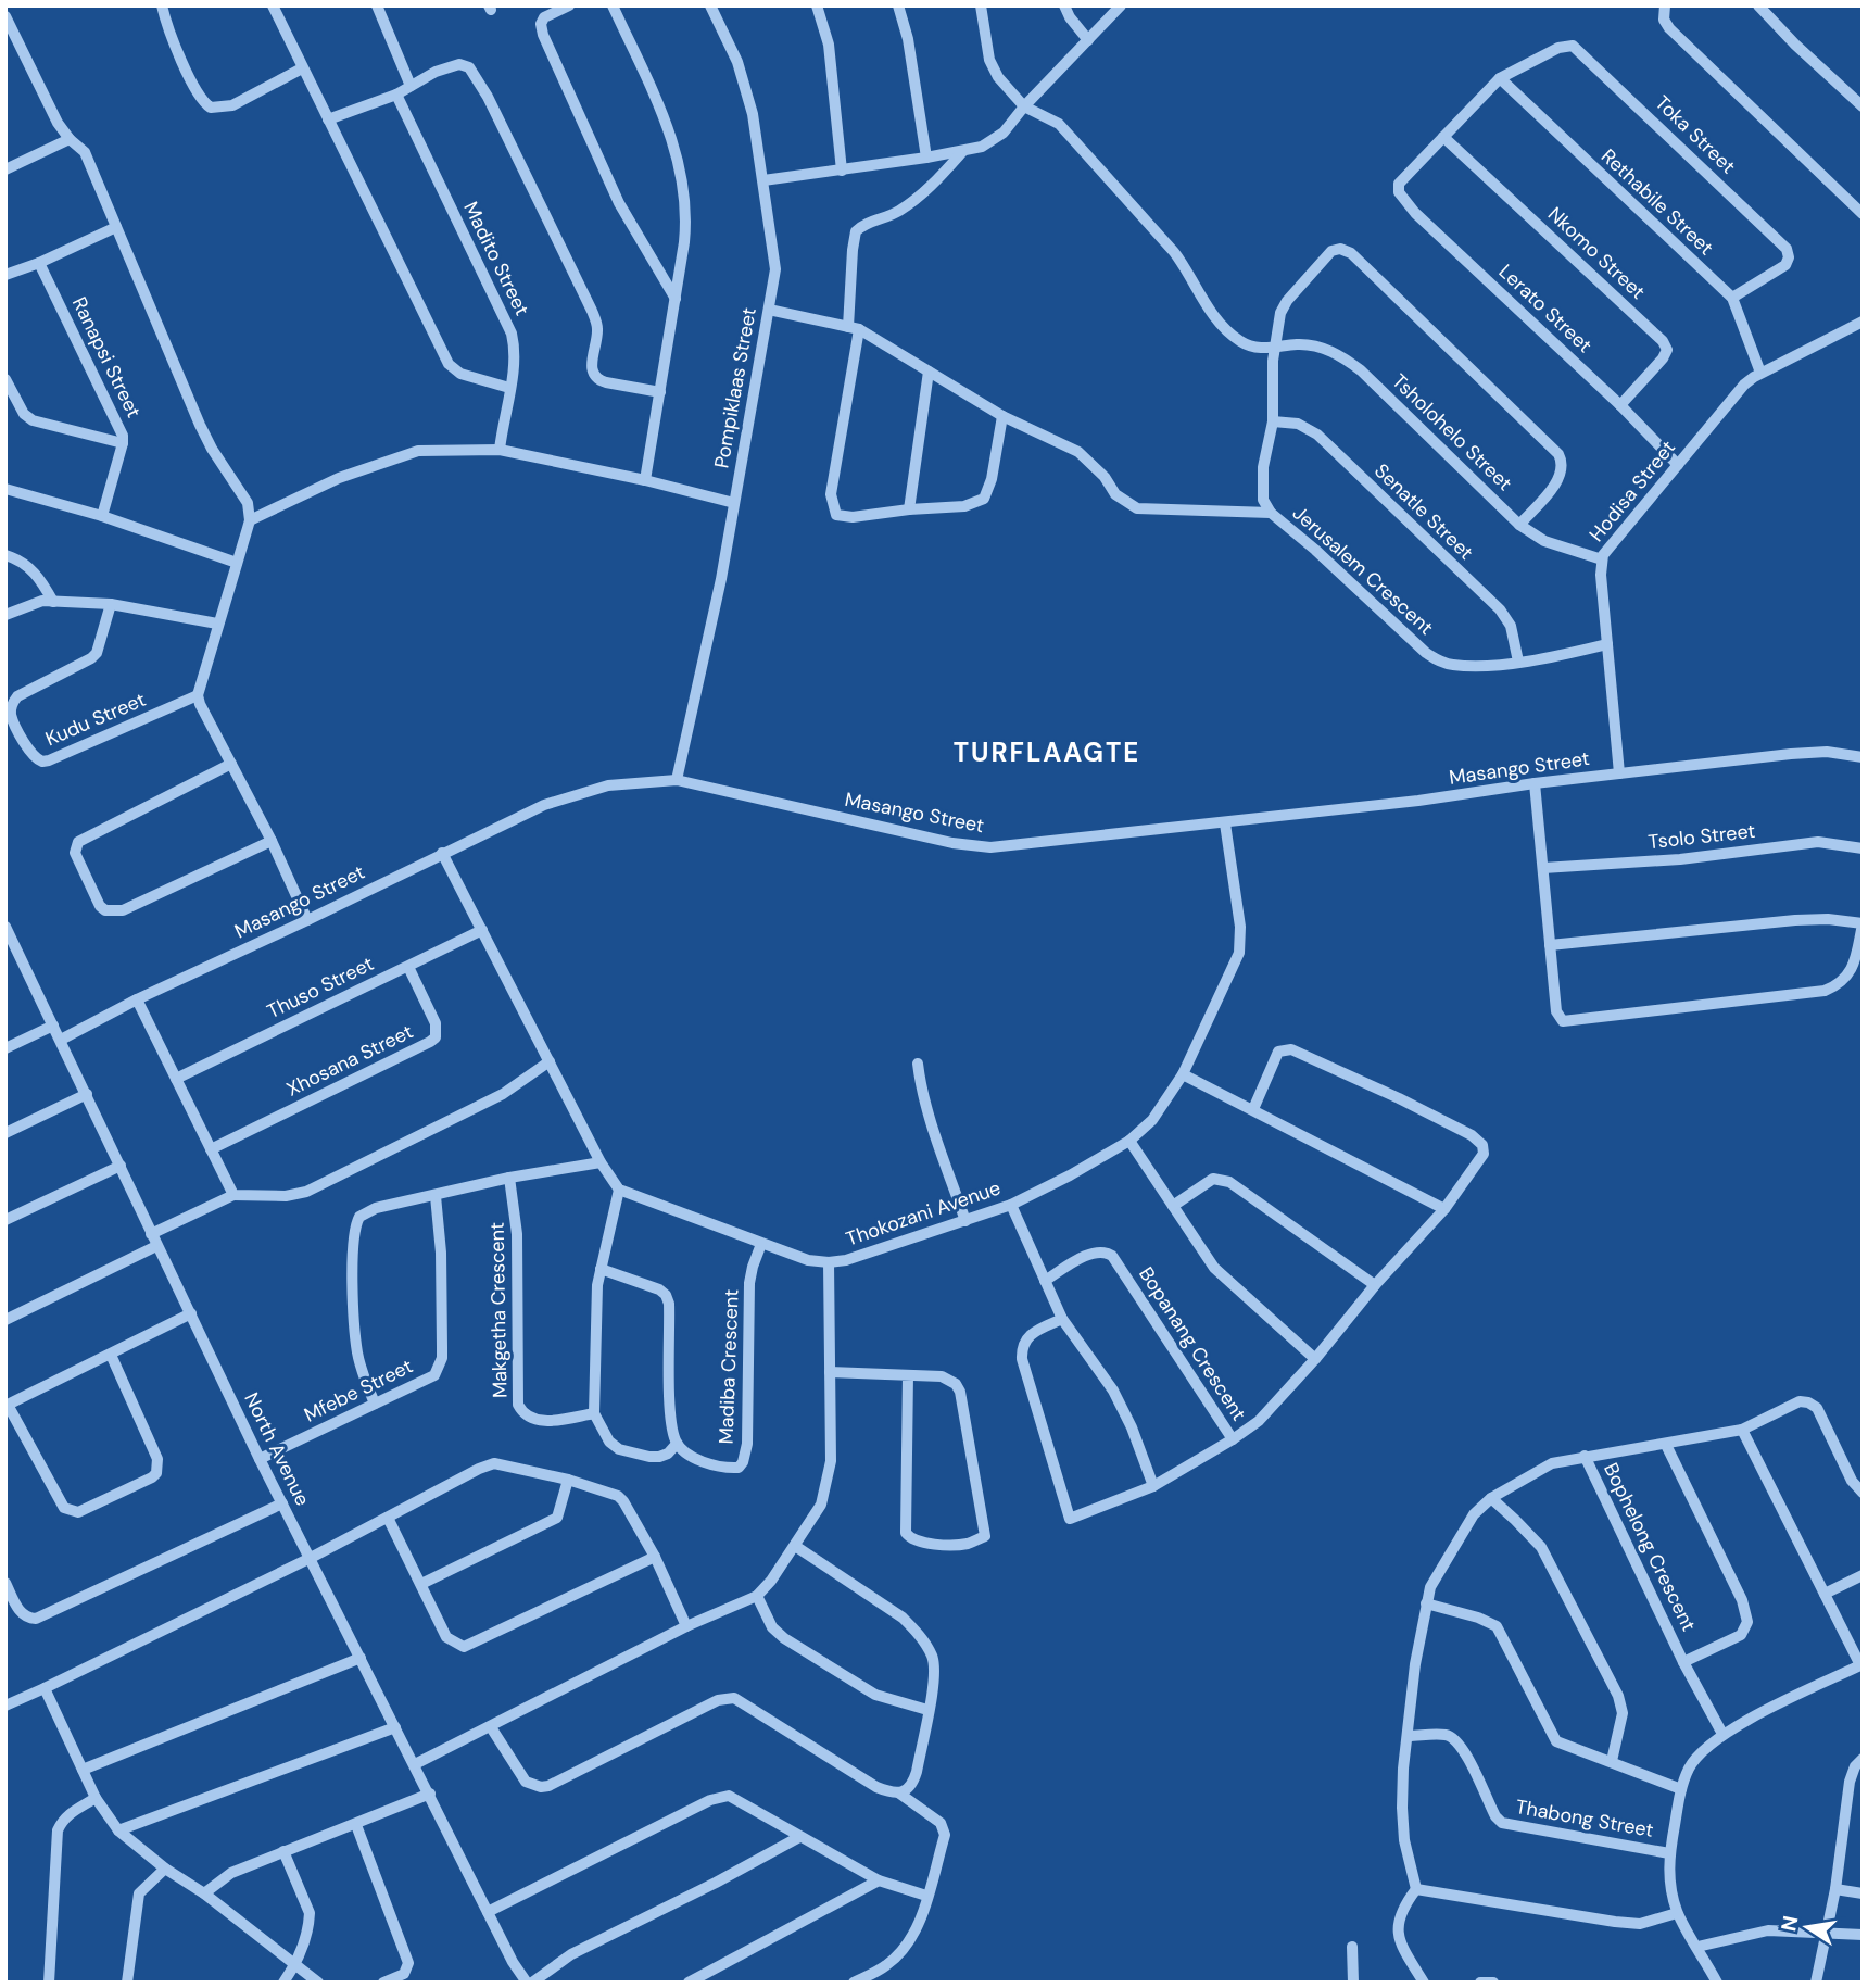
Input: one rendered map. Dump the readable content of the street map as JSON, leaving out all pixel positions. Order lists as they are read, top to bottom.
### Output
{
  "streets": {
    "street": [
      "Toka Street",
      "Rethabile Street",
      "Nkomo Street",
      "Madito Street",
      "Lerato Street",
      "Ranapsi Street",
      "Pompiklaas Street",
      "Tsholohelo Street",
      "Hodisa Street",
      "Senatle Street",
      "Jerusalem Crescent",
      "Kudu Street",
      "Masango Street",
      "Tsolo Street",
      "Thuso Street",
      "Xhosana Street",
      "Thokozani Avenue",
      "Makgetha Crescent",
      "Bopanang Crescent",
      "Madiba Crescent",
      "Mfebe Street",
      "North Avenue",
      "Bophelong Crescent",
      "Thabong Street"
    ]
  },
  "crossings": [
    ["Toka Street", "Rethabile Street"],
    ["Rethabile Street", "Hodisa Street"],
    ["Nkomo Street", "Lerato Street"],
    ["Lerato Street", "Hodisa Street"],
    ["Pompiklaas Street", "Masango Street"],
    ["Tsholohelo Street", "Hodisa Street"],
    ["Tsholohelo Street", "Jerusalem Crescent"],
    ["Hodisa Street", "Jerusalem Crescent"],
    ["Hodisa Street", "Masango Street"],
    ["Senatle Street", "Jerusalem Crescent"],
    ["Masango Street", "Thokozani Avenue"],
    ["Masango Street", "North Avenue"],
    ["Thuso Street", "Xhosana Street"],
    ["Thokozani Avenue", "Madiba Crescent"],
    ["Mfebe Street", "North Avenue"],
    ["Bophelong Crescent", "Thabong Street"]
  ],
  "districts": ["TURFLAAGTE"],
  "north": "left"
}
